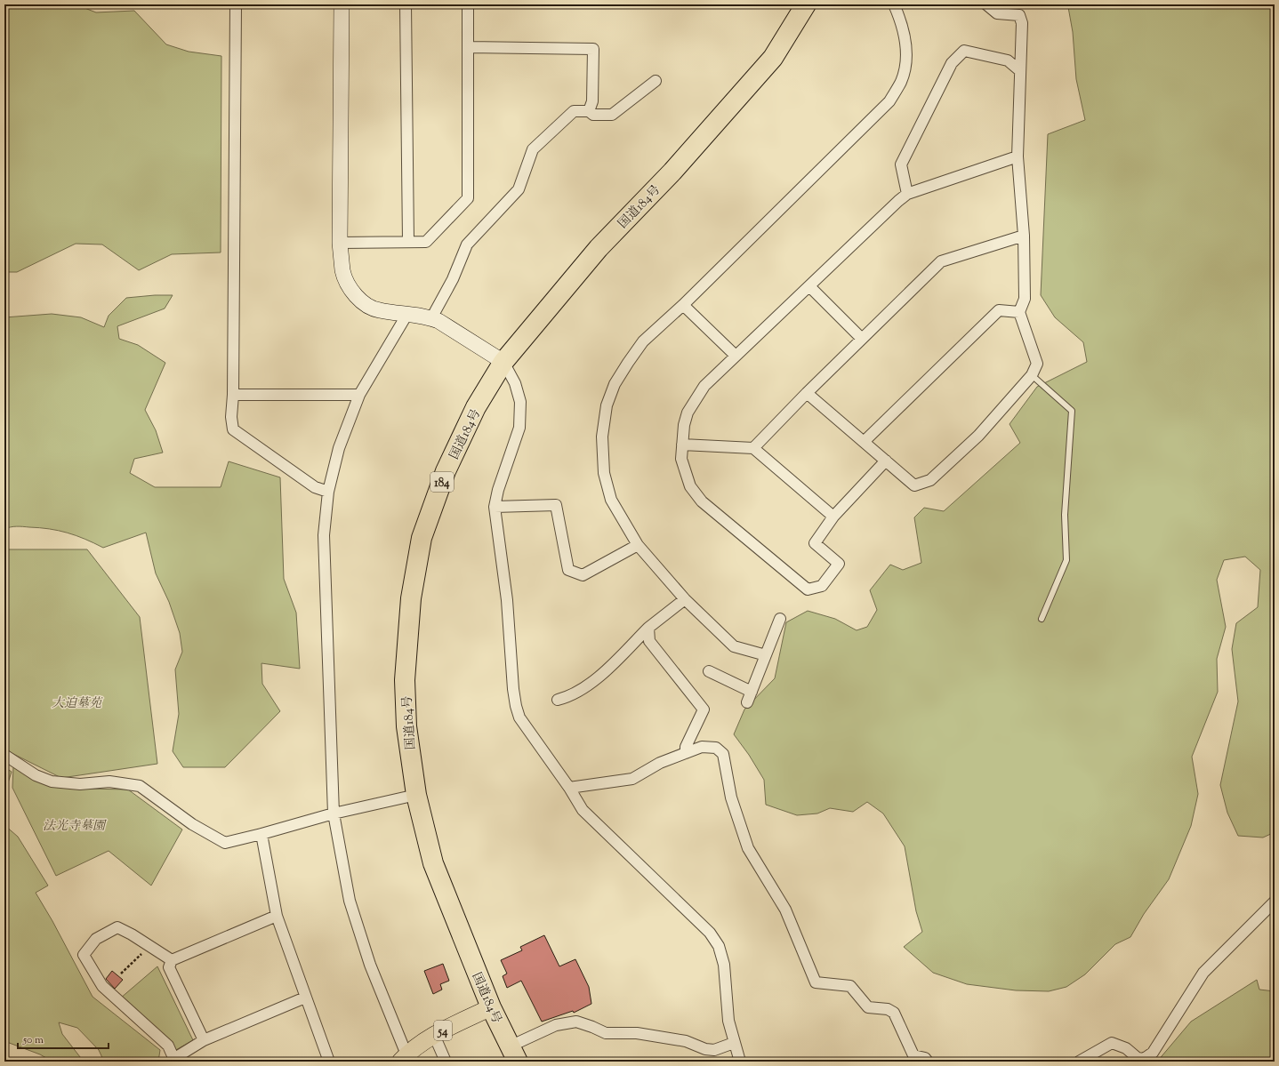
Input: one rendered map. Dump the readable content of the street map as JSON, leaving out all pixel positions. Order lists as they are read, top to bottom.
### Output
{
  "streets": {
    "highway": ["国道184号", "184"],
    "main road": ["54"]
  },
  "crossings": [
    ["国道184号", "54"]
  ],
  "parks": ["大迫墓苑", "法光寺墓園"],
  "scale_bar": "50 m"
}
